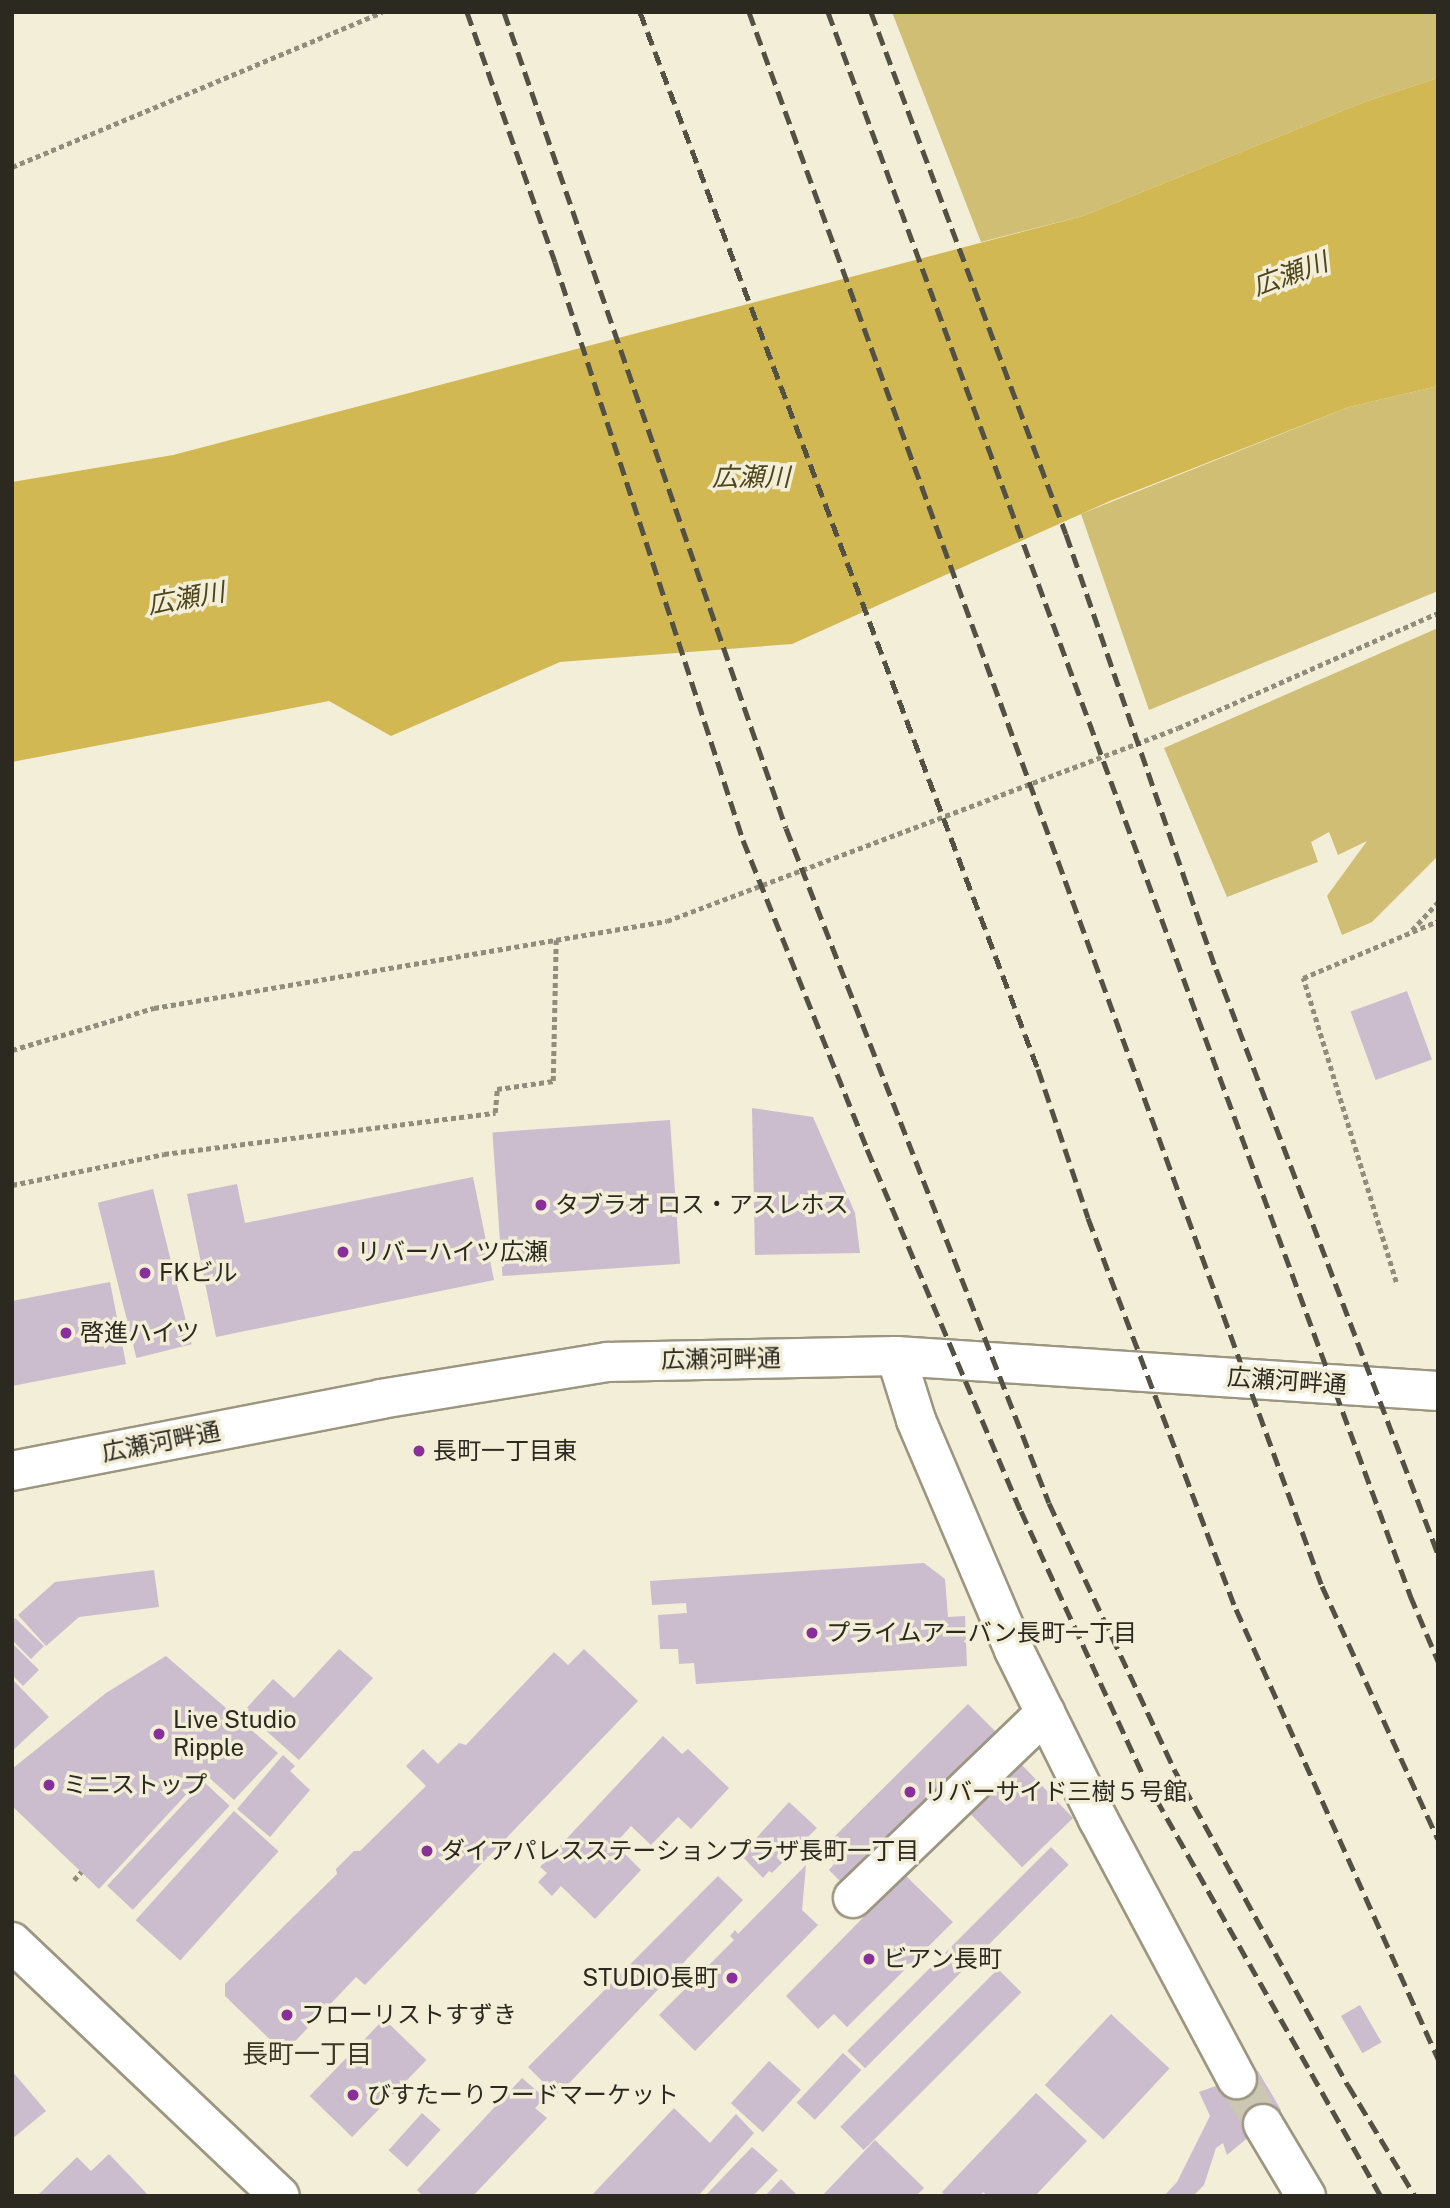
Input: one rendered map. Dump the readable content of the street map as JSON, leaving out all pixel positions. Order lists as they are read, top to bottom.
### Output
{
  "streets": {
    "street": ["広瀬河畔通"]
  },
  "districts": ["長町一丁目"],
  "water": ["広瀬川"],
  "places": [
    "タブラオ ロス・アスレホス",
    "リバーハイツ広瀬",
    "FKビル",
    "啓進ハイツ",
    "長町一丁目東",
    "プライムアーバン長町一丁目",
    "Live Studio Ripple",
    "ミニストップ",
    "リバーサイド三樹５号館",
    "ダイアパレスステーションプラザ長町一丁目",
    "ビアン長町",
    "STUDIO長町",
    "フローリストすずき",
    "びすたーりフードマーケット"
  ]
}
